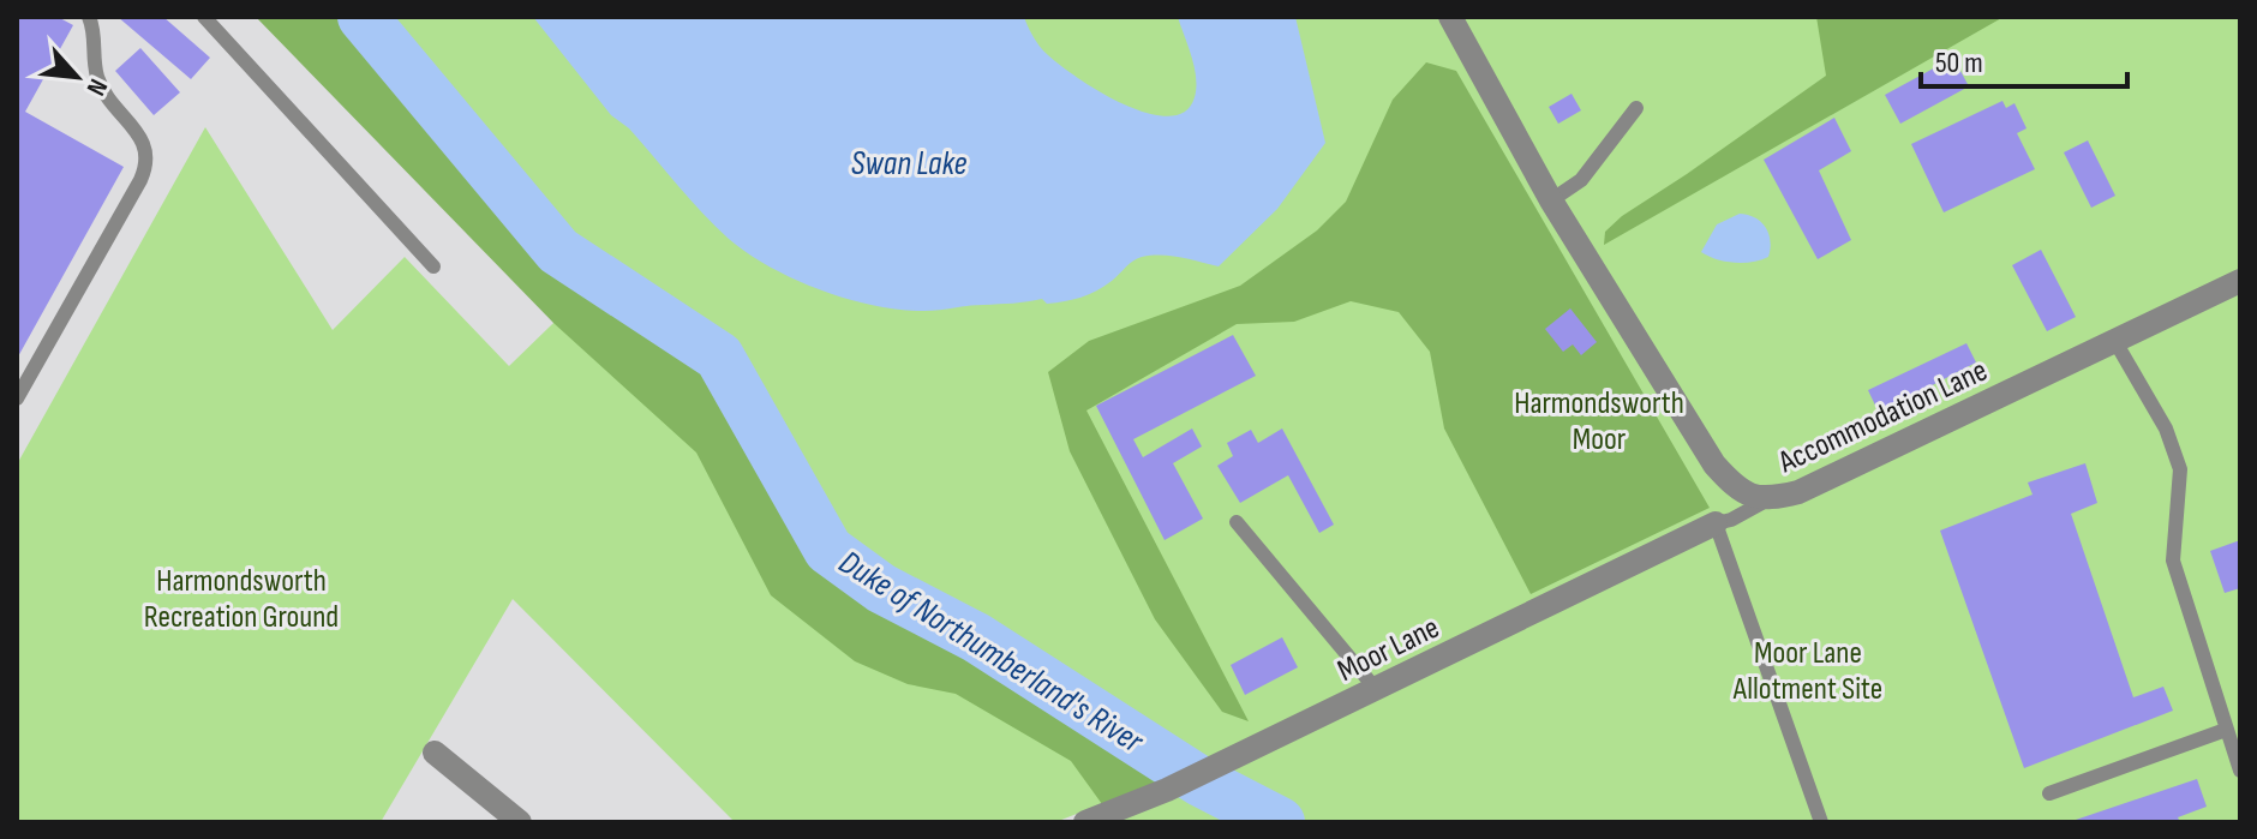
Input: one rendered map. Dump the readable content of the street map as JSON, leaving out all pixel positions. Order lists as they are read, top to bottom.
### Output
{
  "streets": {
    "street": ["Accommodation Lane", "Moor Lane"]
  },
  "water": ["Swan Lake", "Duke of Northumberland's River"],
  "parks": ["Harmondsworth Moor", "Harmondsworth Recreation Ground", "Moor Lane Allotment Site"],
  "scale_bar": "50 m",
  "north": "bottom right"
}
